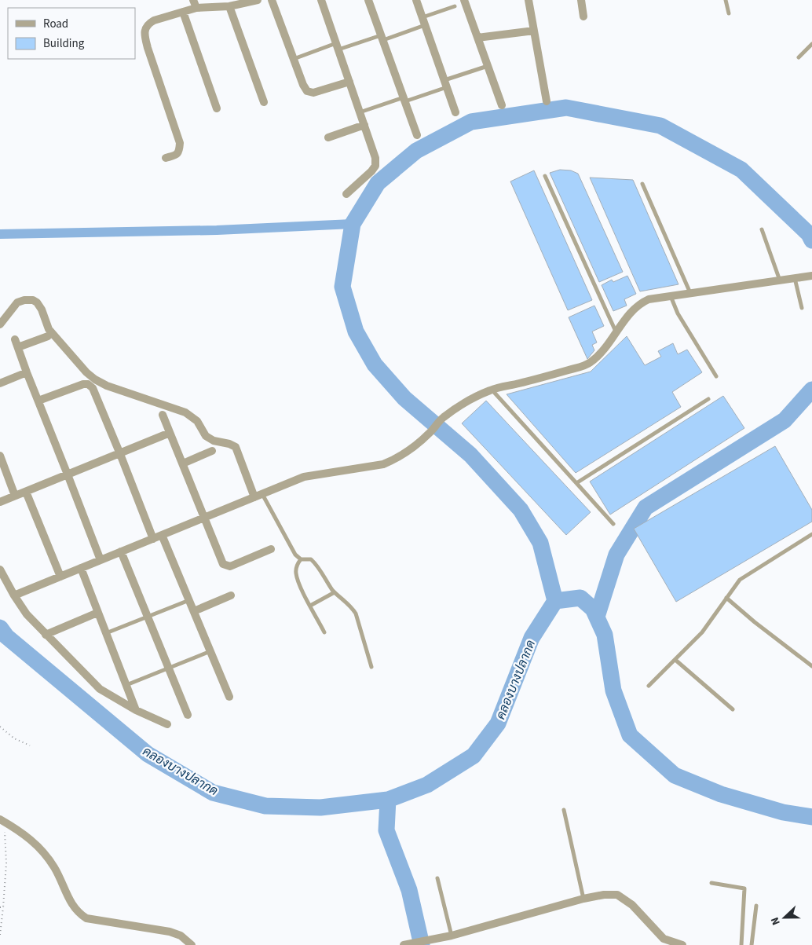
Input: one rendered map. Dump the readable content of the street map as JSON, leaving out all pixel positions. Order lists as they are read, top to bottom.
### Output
{
  "water": ["คลองบางปลากด"],
  "legend": ["Road", "Building"],
  "north": "left"
}
